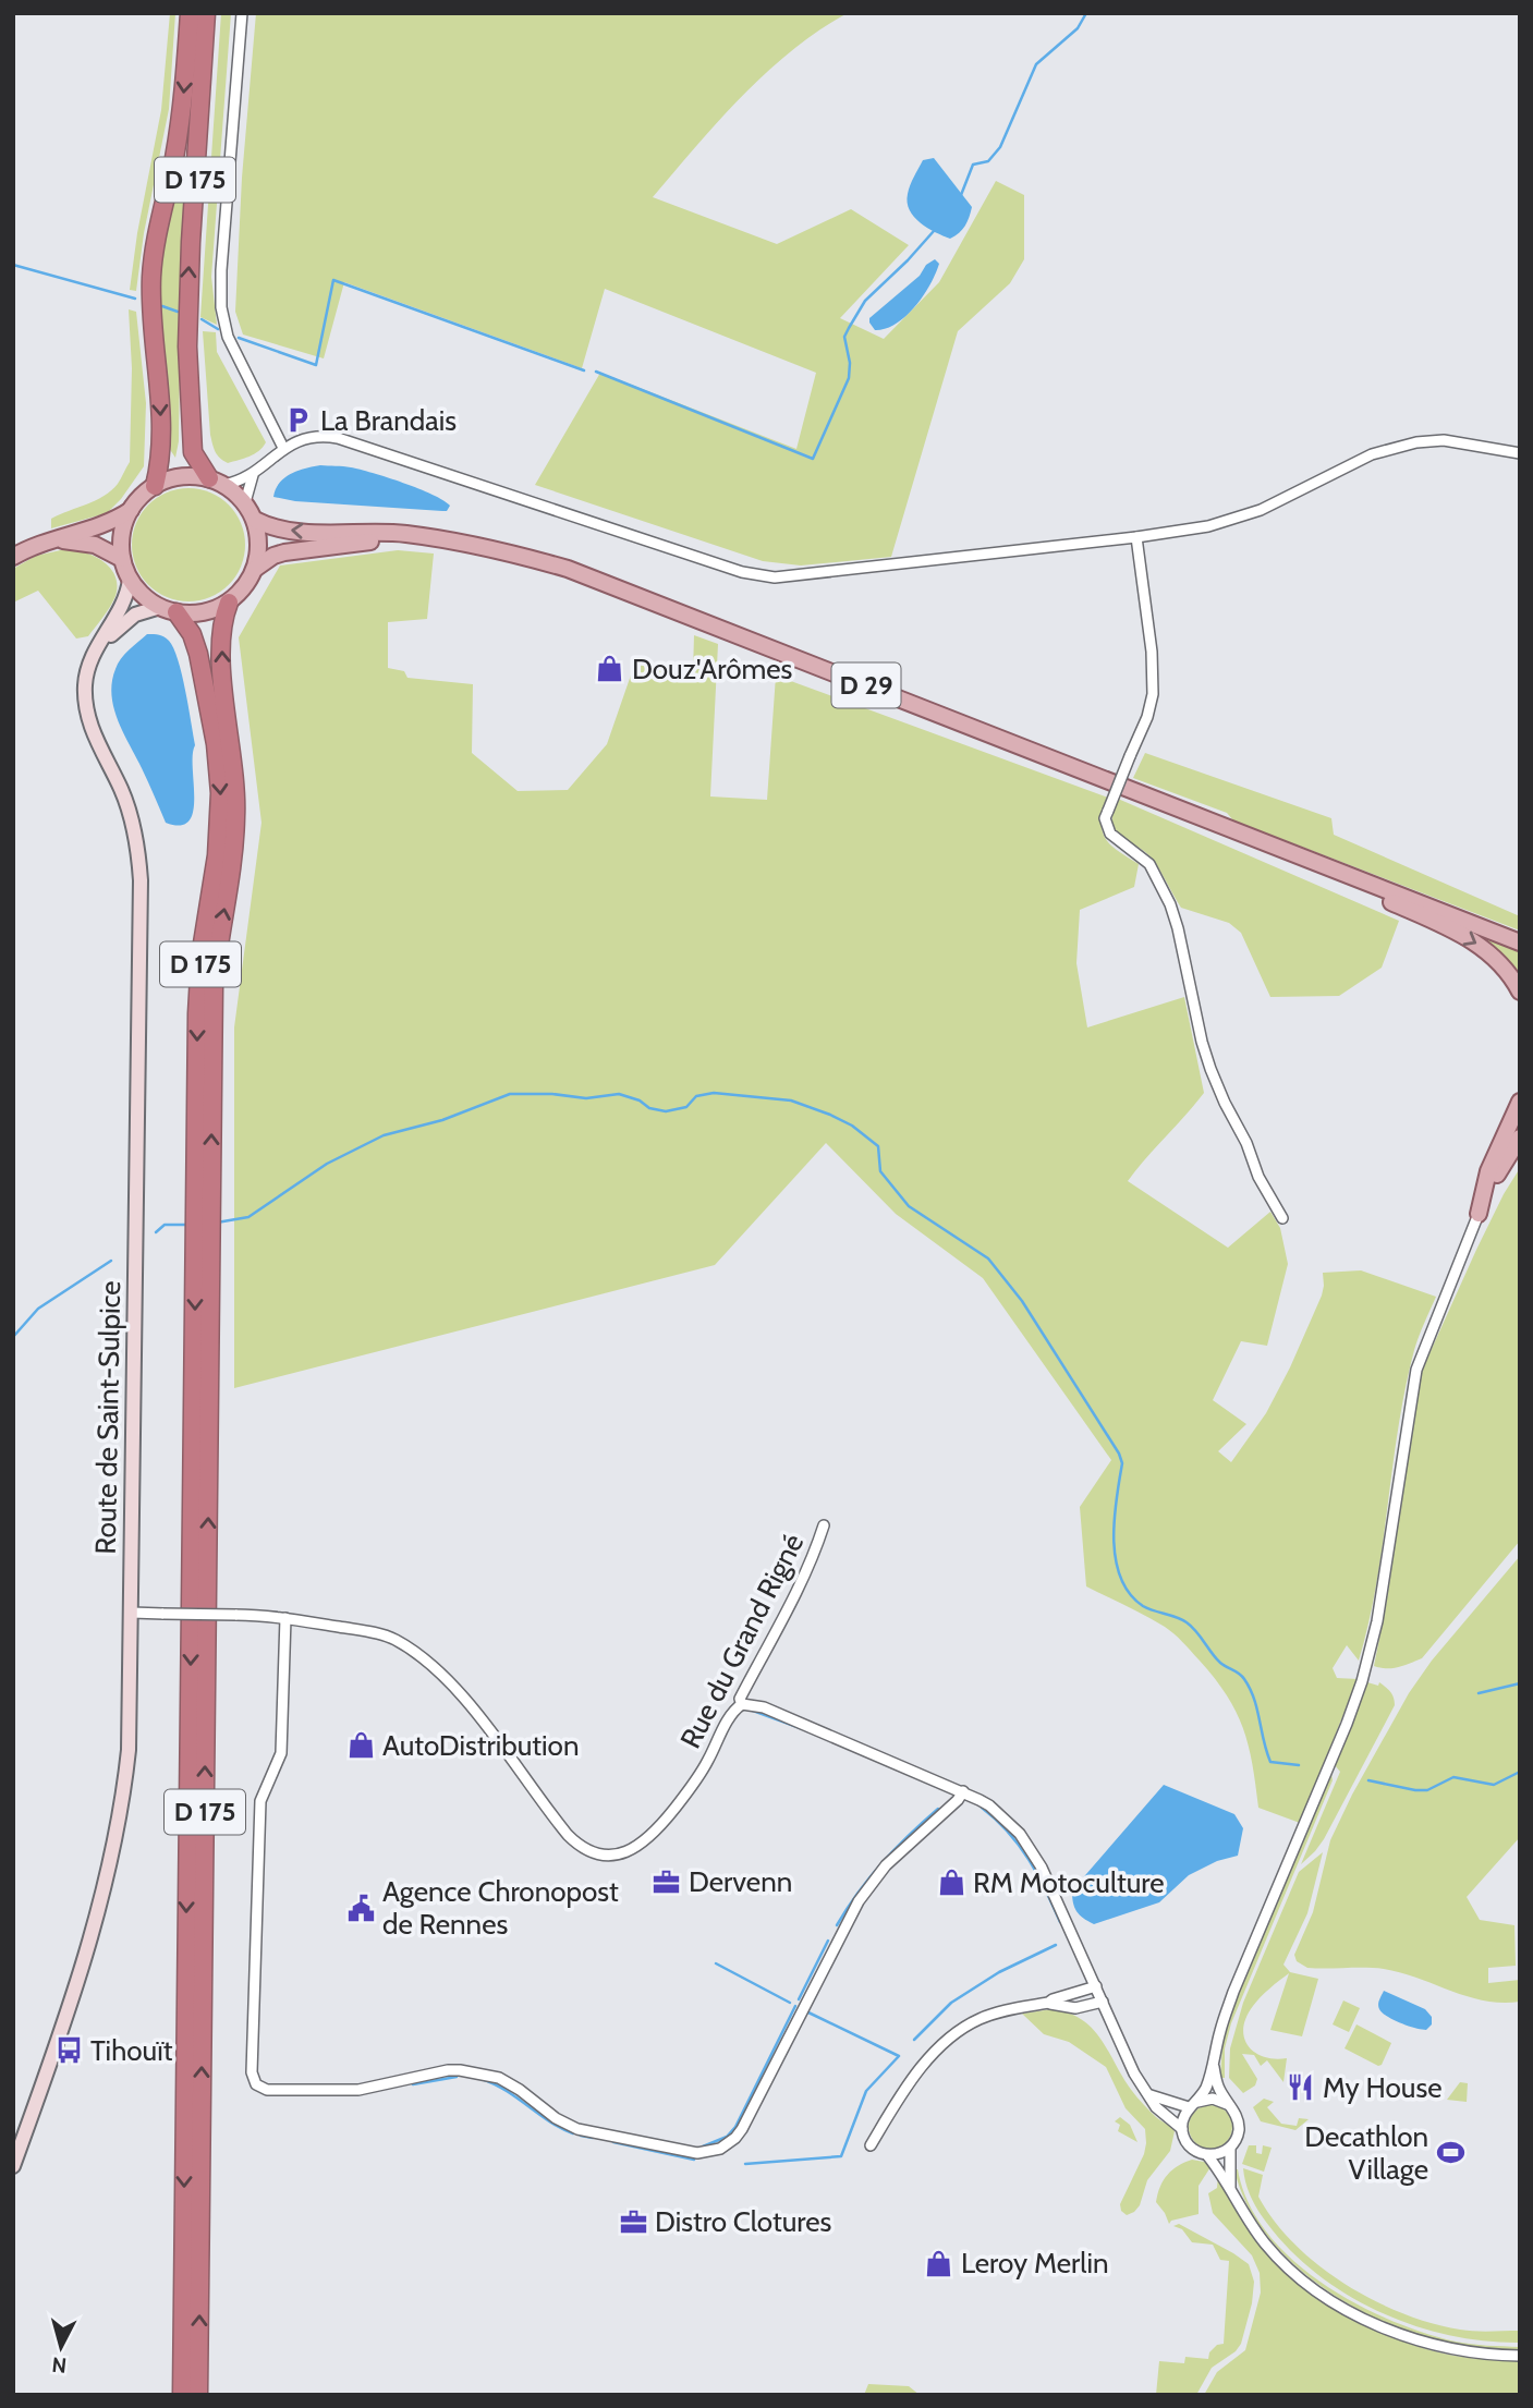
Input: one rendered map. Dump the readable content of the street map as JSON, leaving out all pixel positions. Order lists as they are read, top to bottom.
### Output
{
  "streets": {
    "highway": ["D 175"],
    "main road": ["D 29"],
    "street": ["Route de Saint-Sulpice", "Rue du Grand Rigné"]
  },
  "crossings": [
    ["D 175", "D 29"],
    ["D 175", "Route de Saint-Sulpice"],
    ["D 29", "Route de Saint-Sulpice"],
    ["Route de Saint-Sulpice", "Rue du Grand Rigné"]
  ],
  "places": {
    "parking": ["La Brandais"],
    "shop": [
      "Douz'Arômes",
      "AutoDistribution",
      "RM Motoculture",
      "Leroy Merlin"
    ],
    "office": ["Dervenn", "Distro Clotures"],
    "public building": ["Agence Chronopost de Rennes"],
    "bus stop": ["Tihouït"],
    "restaurant": ["My House"],
    "sports": ["Decathlon Village"]
  },
  "north": "bottom"
}
